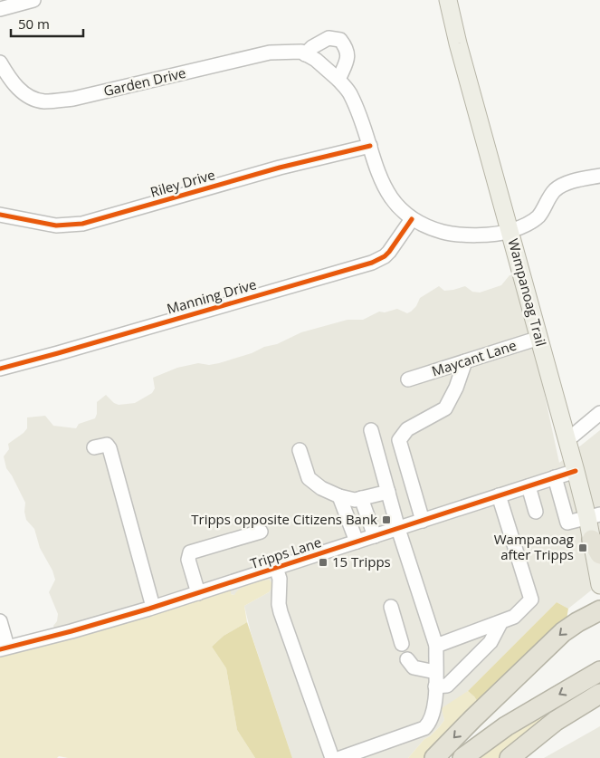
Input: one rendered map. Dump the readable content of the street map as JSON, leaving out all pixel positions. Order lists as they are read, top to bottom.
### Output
{
  "streets": {
    "main road": ["Wampanoag Trail"],
    "street": [
      "Garden Drive",
      "Riley Drive",
      "Manning Drive",
      "Maycant Lane",
      "Tripps Lane"
    ]
  },
  "crossings": [
    ["Garden Drive", "Riley Drive"],
    ["Garden Drive", "Wampanoag Trail"],
    ["Garden Drive", "Manning Drive"],
    ["Wampanoag Trail", "Maycant Lane"],
    ["Wampanoag Trail", "Tripps Lane"]
  ],
  "places": {
    "transit": ["Tripps opposite Citizens Bank", "Wampanoag after Tripps", "15 Tripps"]
  },
  "scale_bar": "50 m"
}
